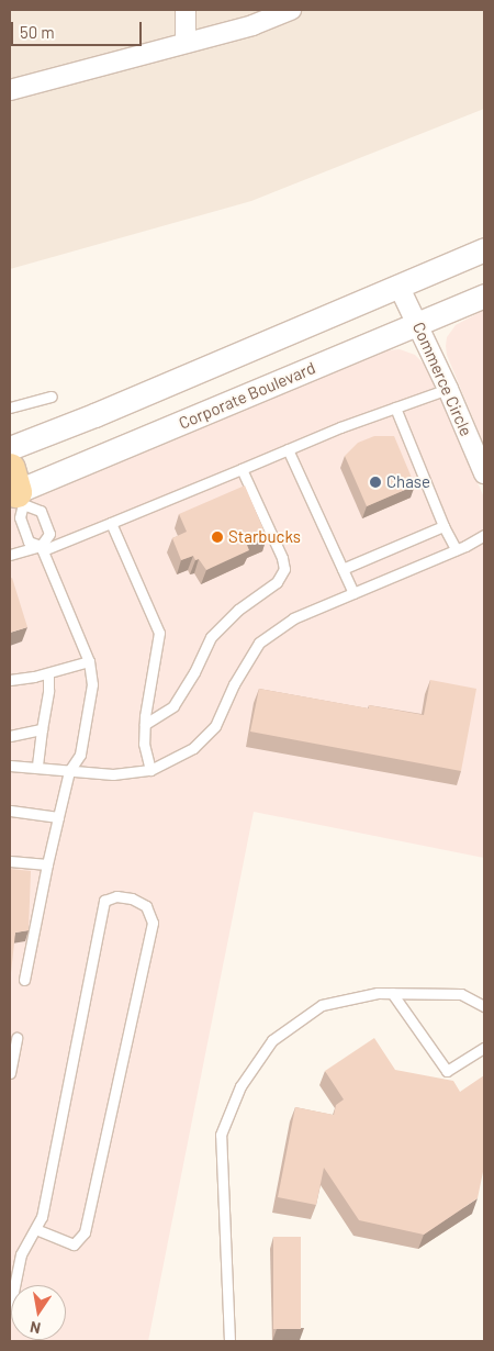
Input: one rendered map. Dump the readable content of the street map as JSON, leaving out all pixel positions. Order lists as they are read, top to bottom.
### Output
{
  "streets": {
    "street": ["Commerce Circle", "Corporate Boulevard"]
  },
  "crossings": [
    ["Commerce Circle", "Corporate Boulevard"]
  ],
  "places": ["Chase", "Starbucks"],
  "scale_bar": "50 m",
  "north": "bottom"
}
